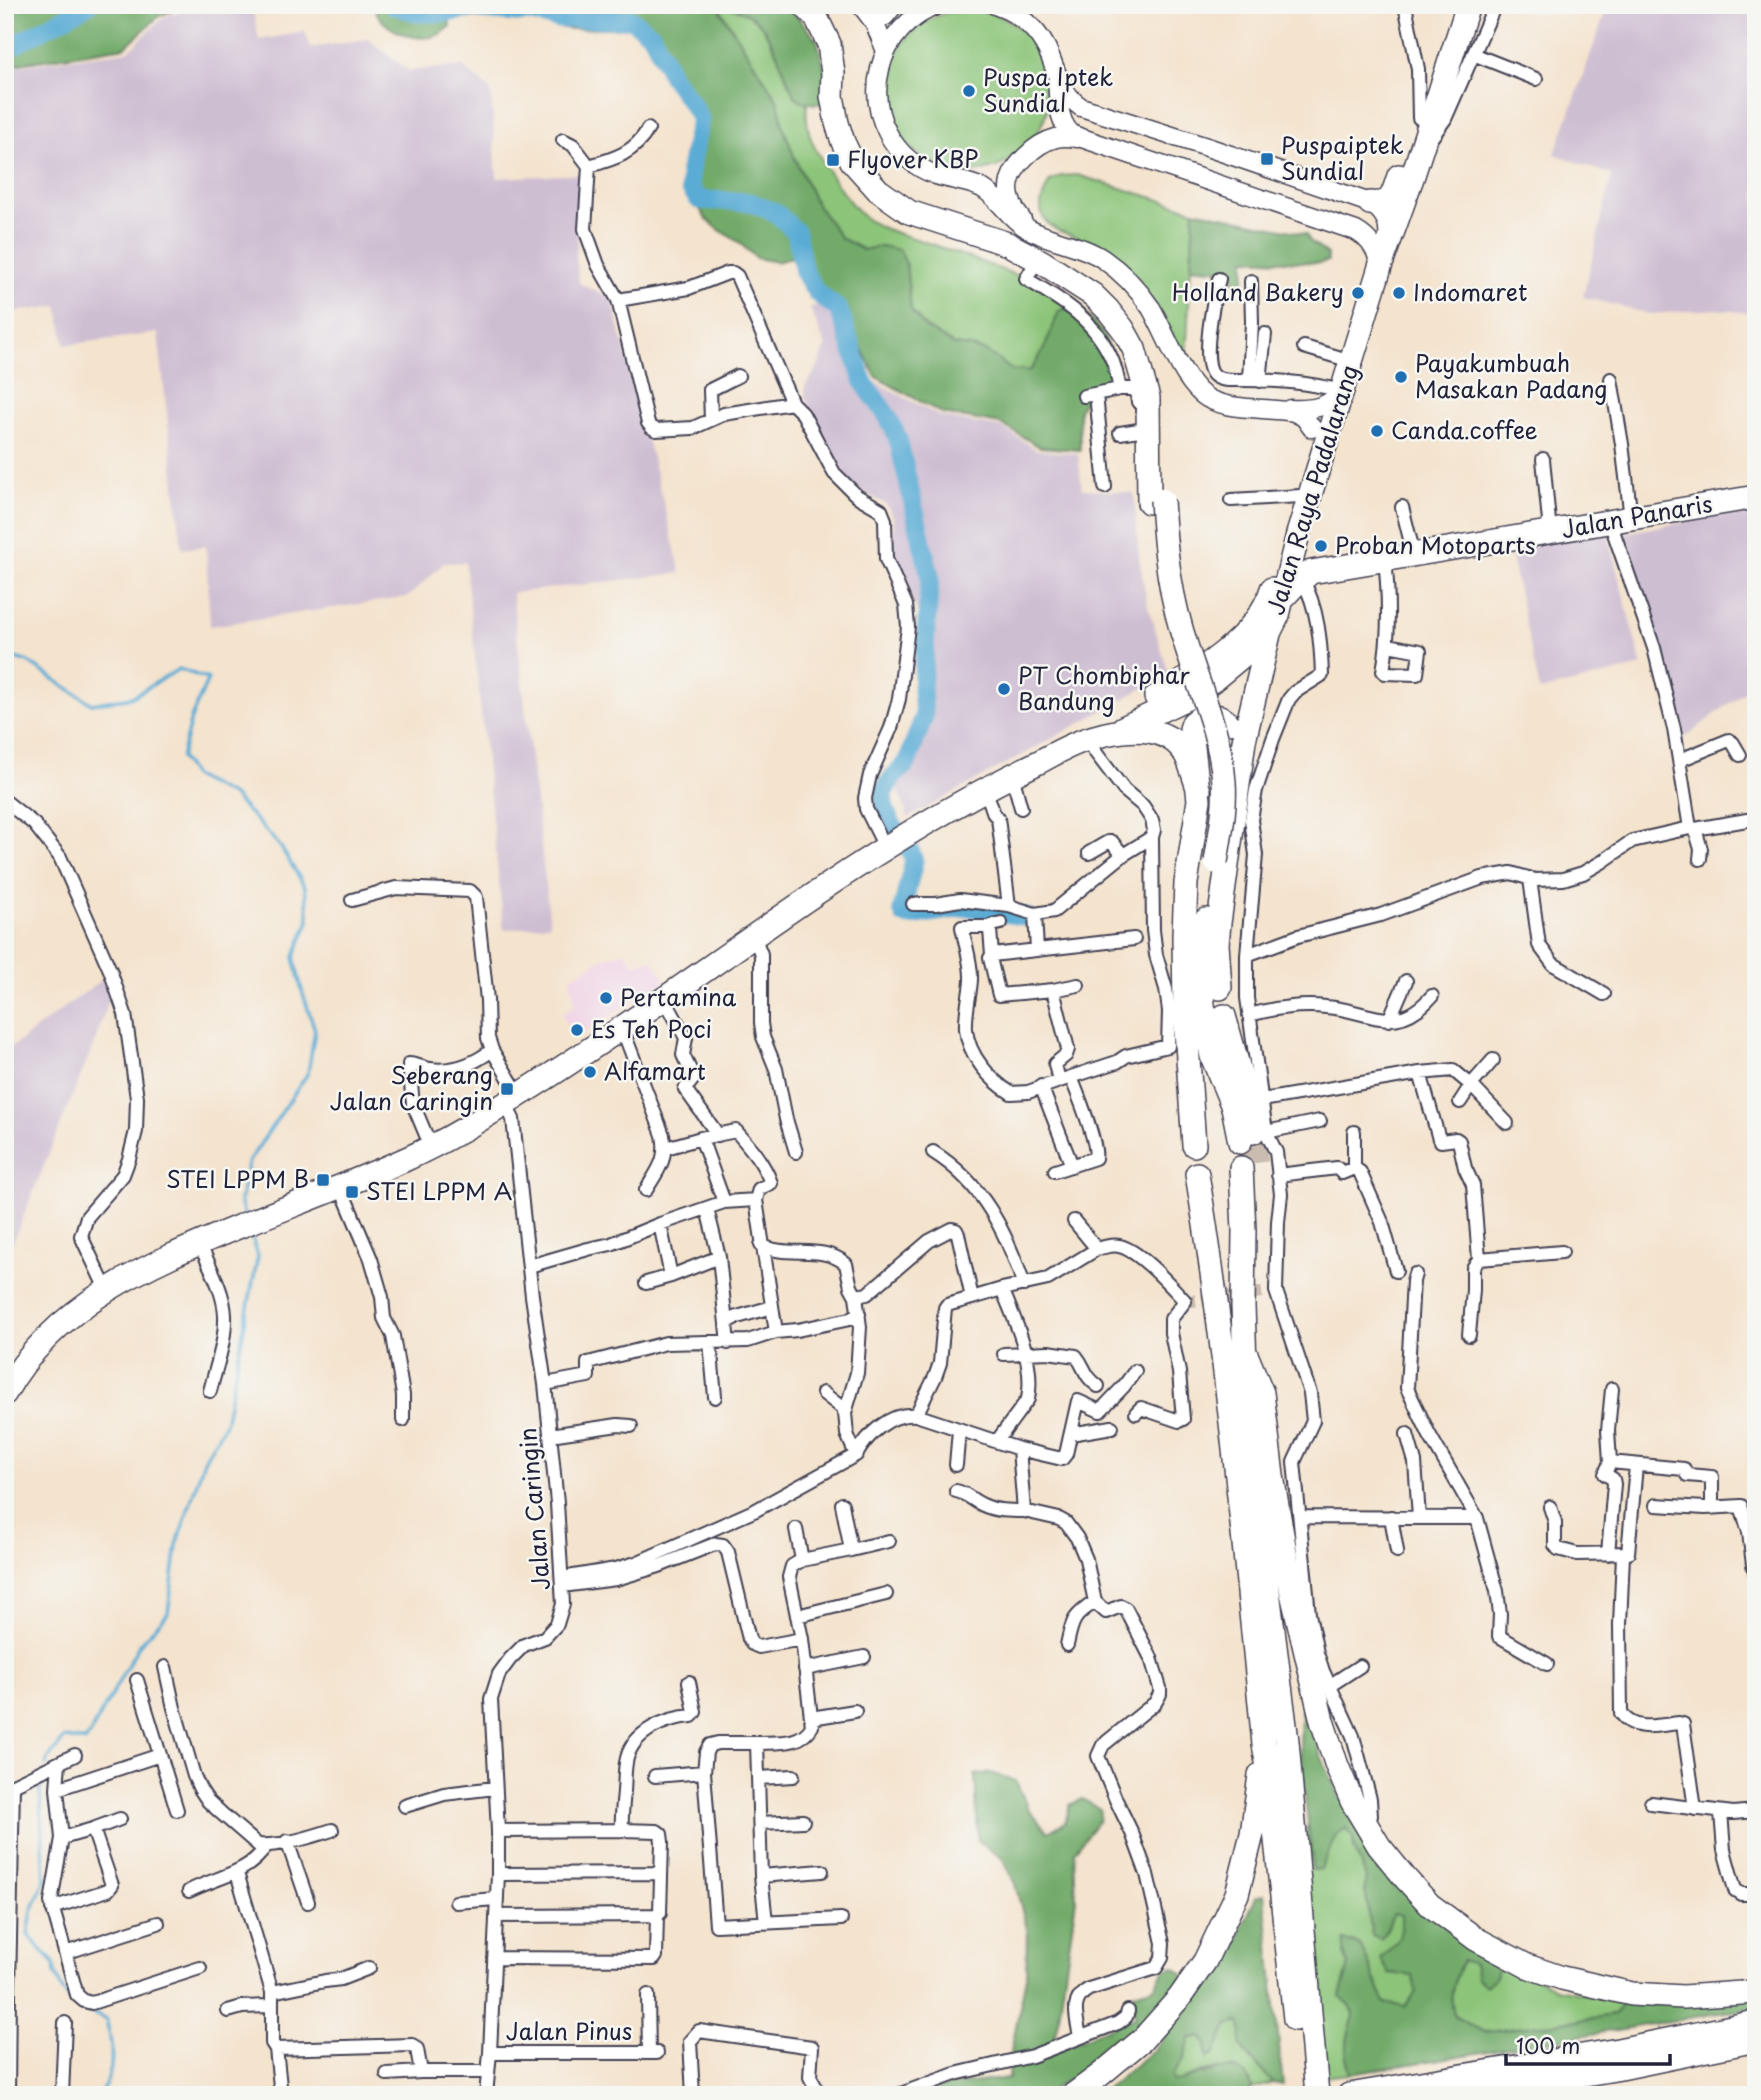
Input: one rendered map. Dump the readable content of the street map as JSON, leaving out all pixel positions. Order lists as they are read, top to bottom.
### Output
{
  "streets": {
    "highway": ["Jalan Raya Padalarang", "Jalan Panaris"],
    "street": ["Jalan Caringin", "Jalan Pinus"]
  },
  "crossings": [
    ["Jalan Raya Padalarang", "Jalan Caringin"],
    ["Jalan Caringin", "Jalan Pinus"]
  ],
  "places": {
    "other": [
      "Puspa Iptek Sundial",
      "Holland Bakery",
      "Indomaret",
      "Payakumbuah Masakan Padang",
      "Canda.coffee",
      "Proban Motoparts",
      "PT Chombiphar Bandung",
      "Pertamina",
      "Es Teh Poci",
      "Alfamart"
    ],
    "transit": [
      "Puspaiptek Sundial",
      "Flyover KBP",
      "Seberang Jalan Caringin",
      "STEI LPPM B",
      "STEI LPPM A"
    ]
  },
  "scale_bar": "100 m"
}
